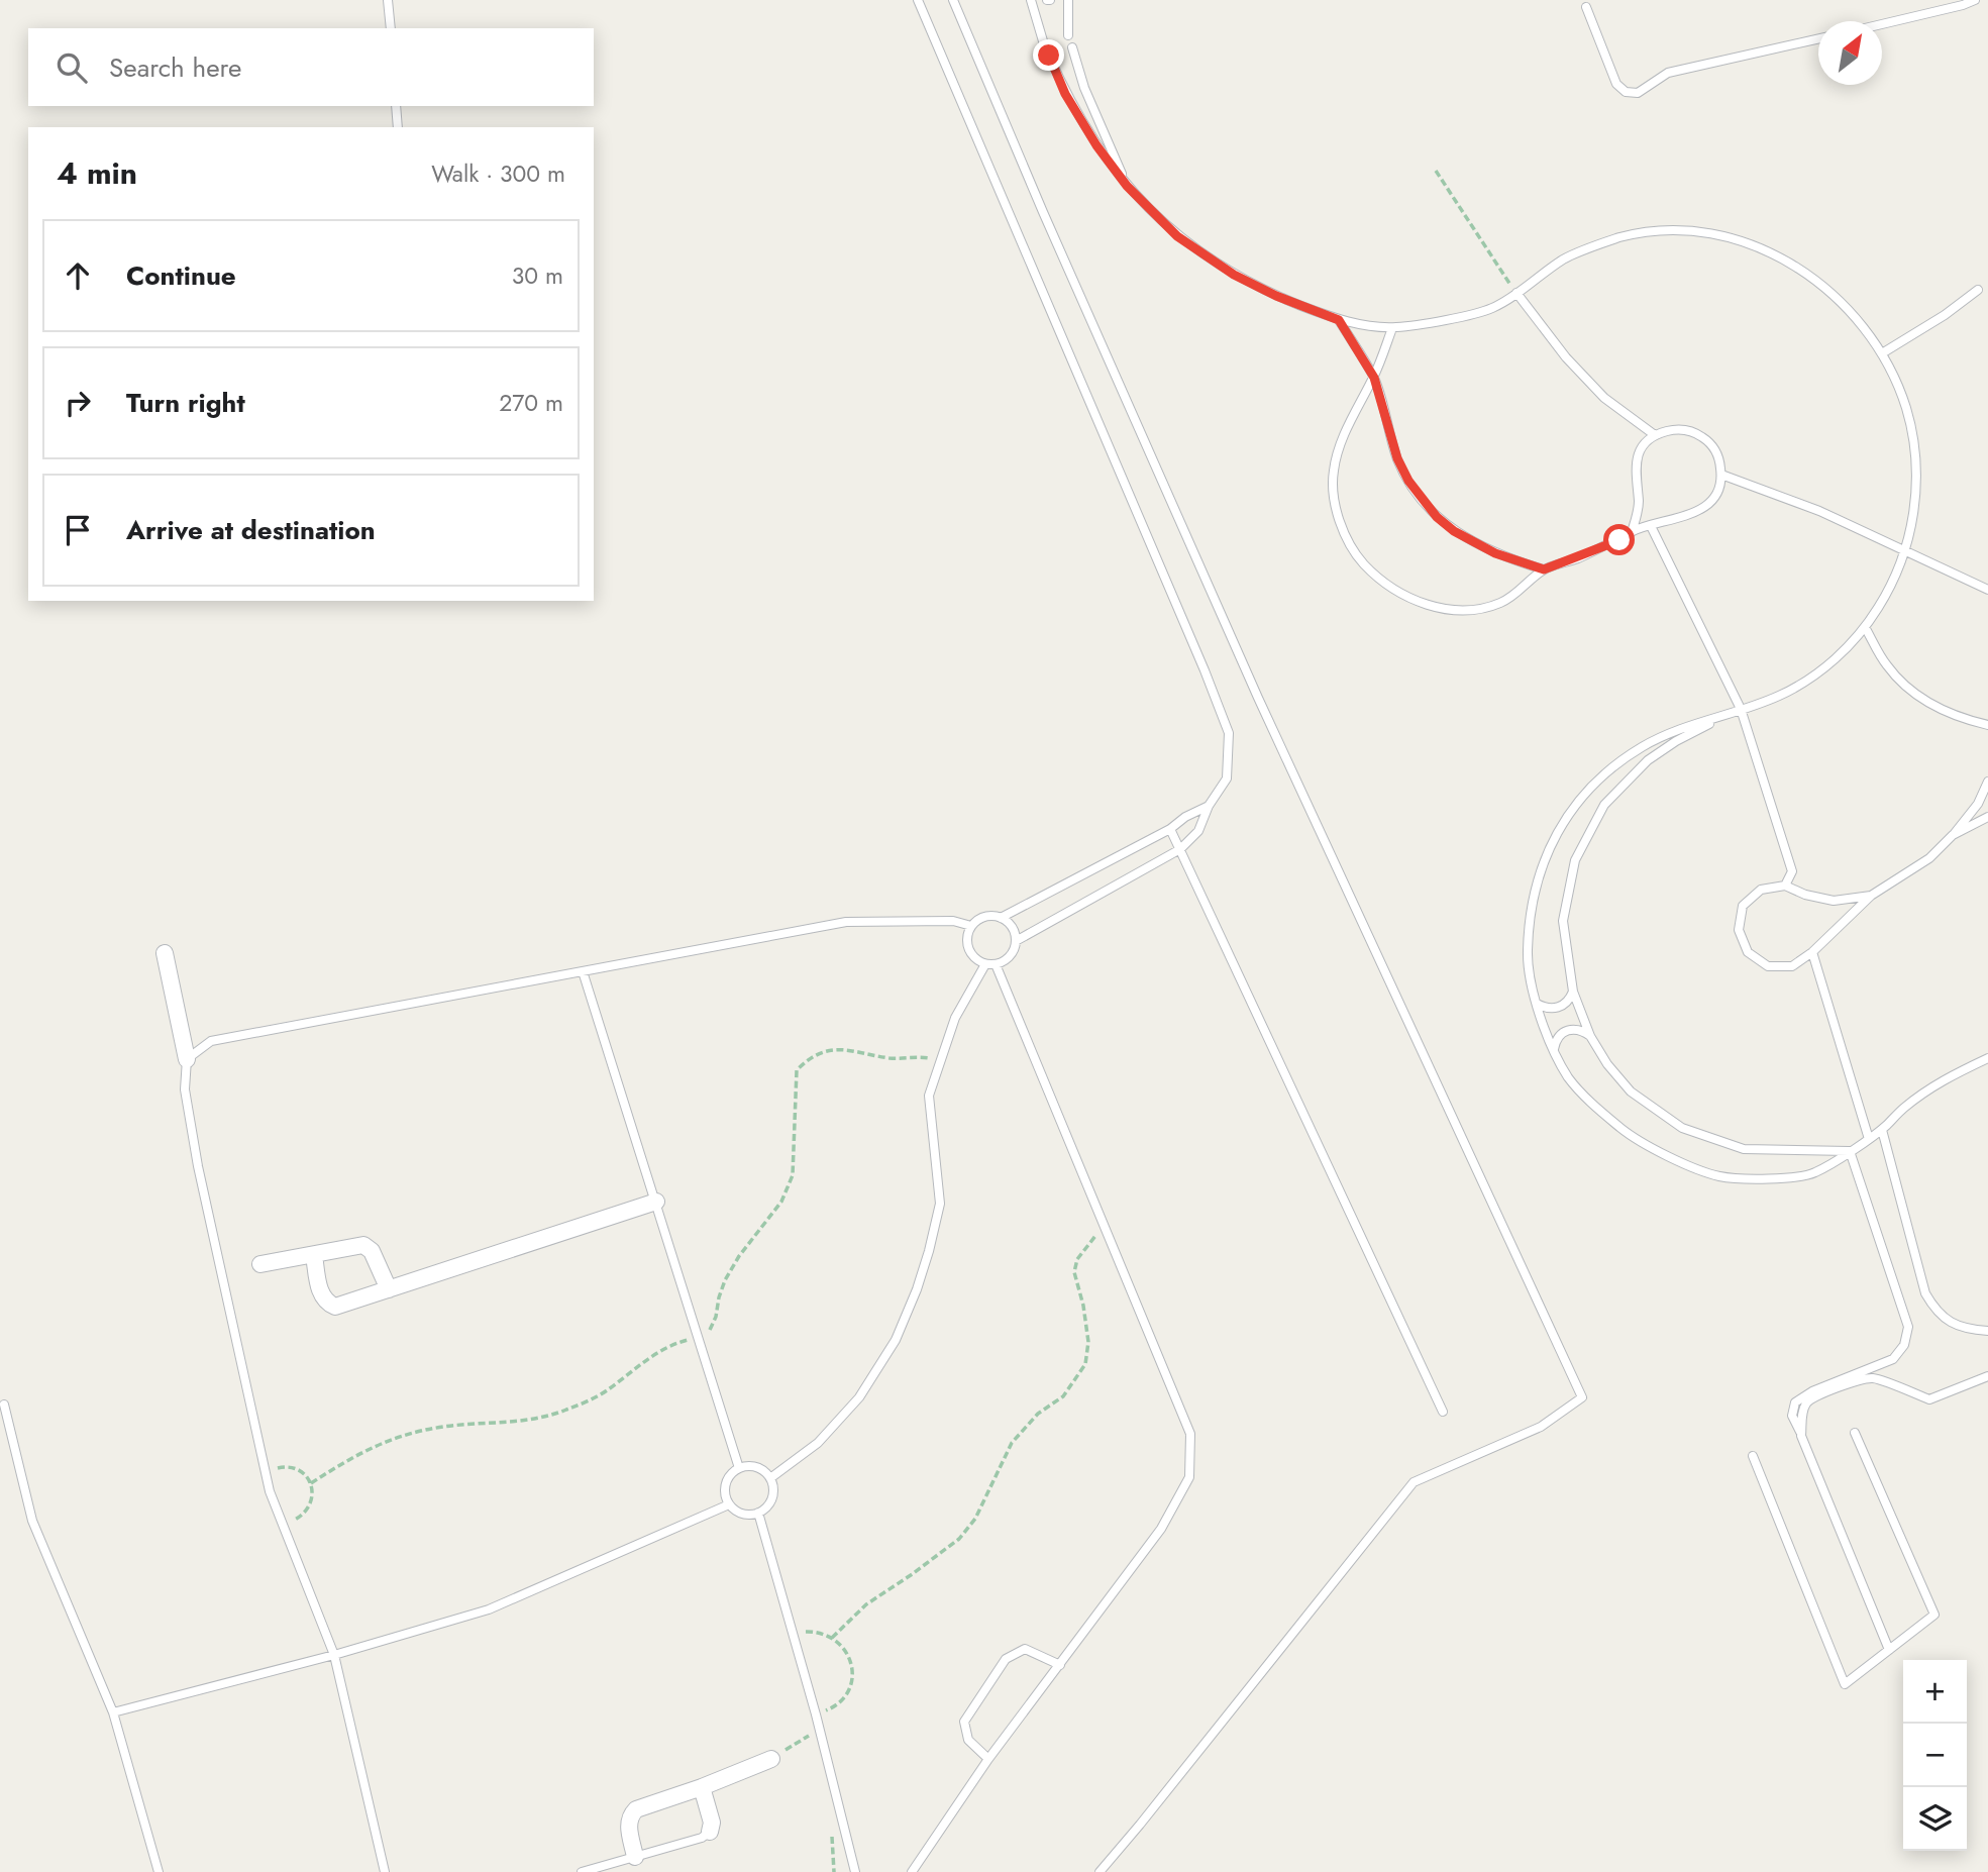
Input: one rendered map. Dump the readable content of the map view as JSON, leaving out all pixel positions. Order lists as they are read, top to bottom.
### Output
{
  "north": "top right",
  "page": {
    "search": "Search here",
    "heading": ["4 min", "Walk · 300 m"],
    "list": [
      ["Continue", "30 m"],
      ["Turn right", "270 m"],
      "Arrive at destination"
    ],
    "map_buttons": ["+", "−"]
  }
}
